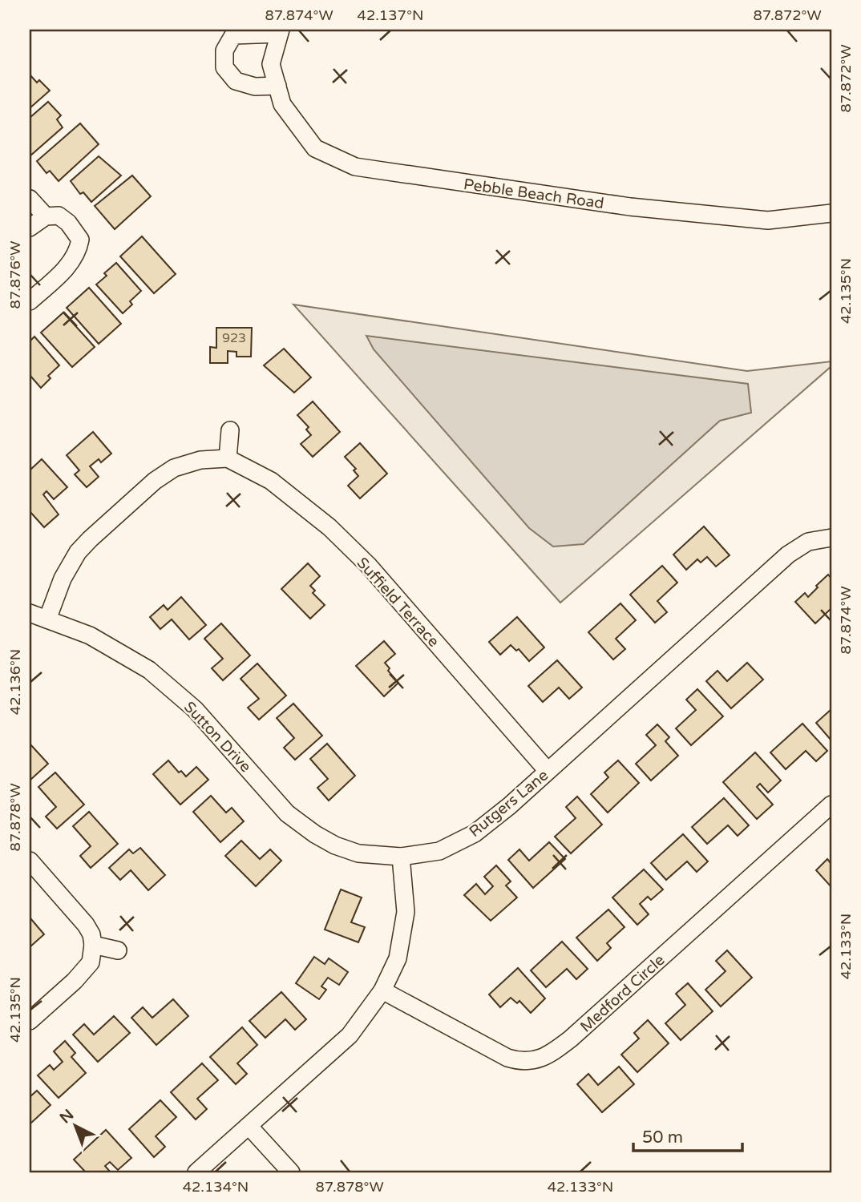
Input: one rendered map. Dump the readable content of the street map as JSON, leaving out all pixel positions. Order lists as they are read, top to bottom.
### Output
{
  "streets": {
    "street": [
      "Pebble Beach Road",
      "Suffield Terrace",
      "Sutton Drive",
      "Rutgers Lane",
      "Medford Circle"
    ]
  },
  "crossings": [
    ["Suffield Terrace", "Rutgers Lane"],
    ["Sutton Drive", "Rutgers Lane"]
  ],
  "house_numbers": ["923"],
  "scale_bar": "50 m",
  "north": "top left",
  "coordinates": [
    "87.874°W",
    "42.137°N",
    "87.872°W",
    "87.876°W",
    "42.135°N",
    "42.136°N",
    "87.878°W",
    "42.133°N",
    "42.134°N"
  ]
}
